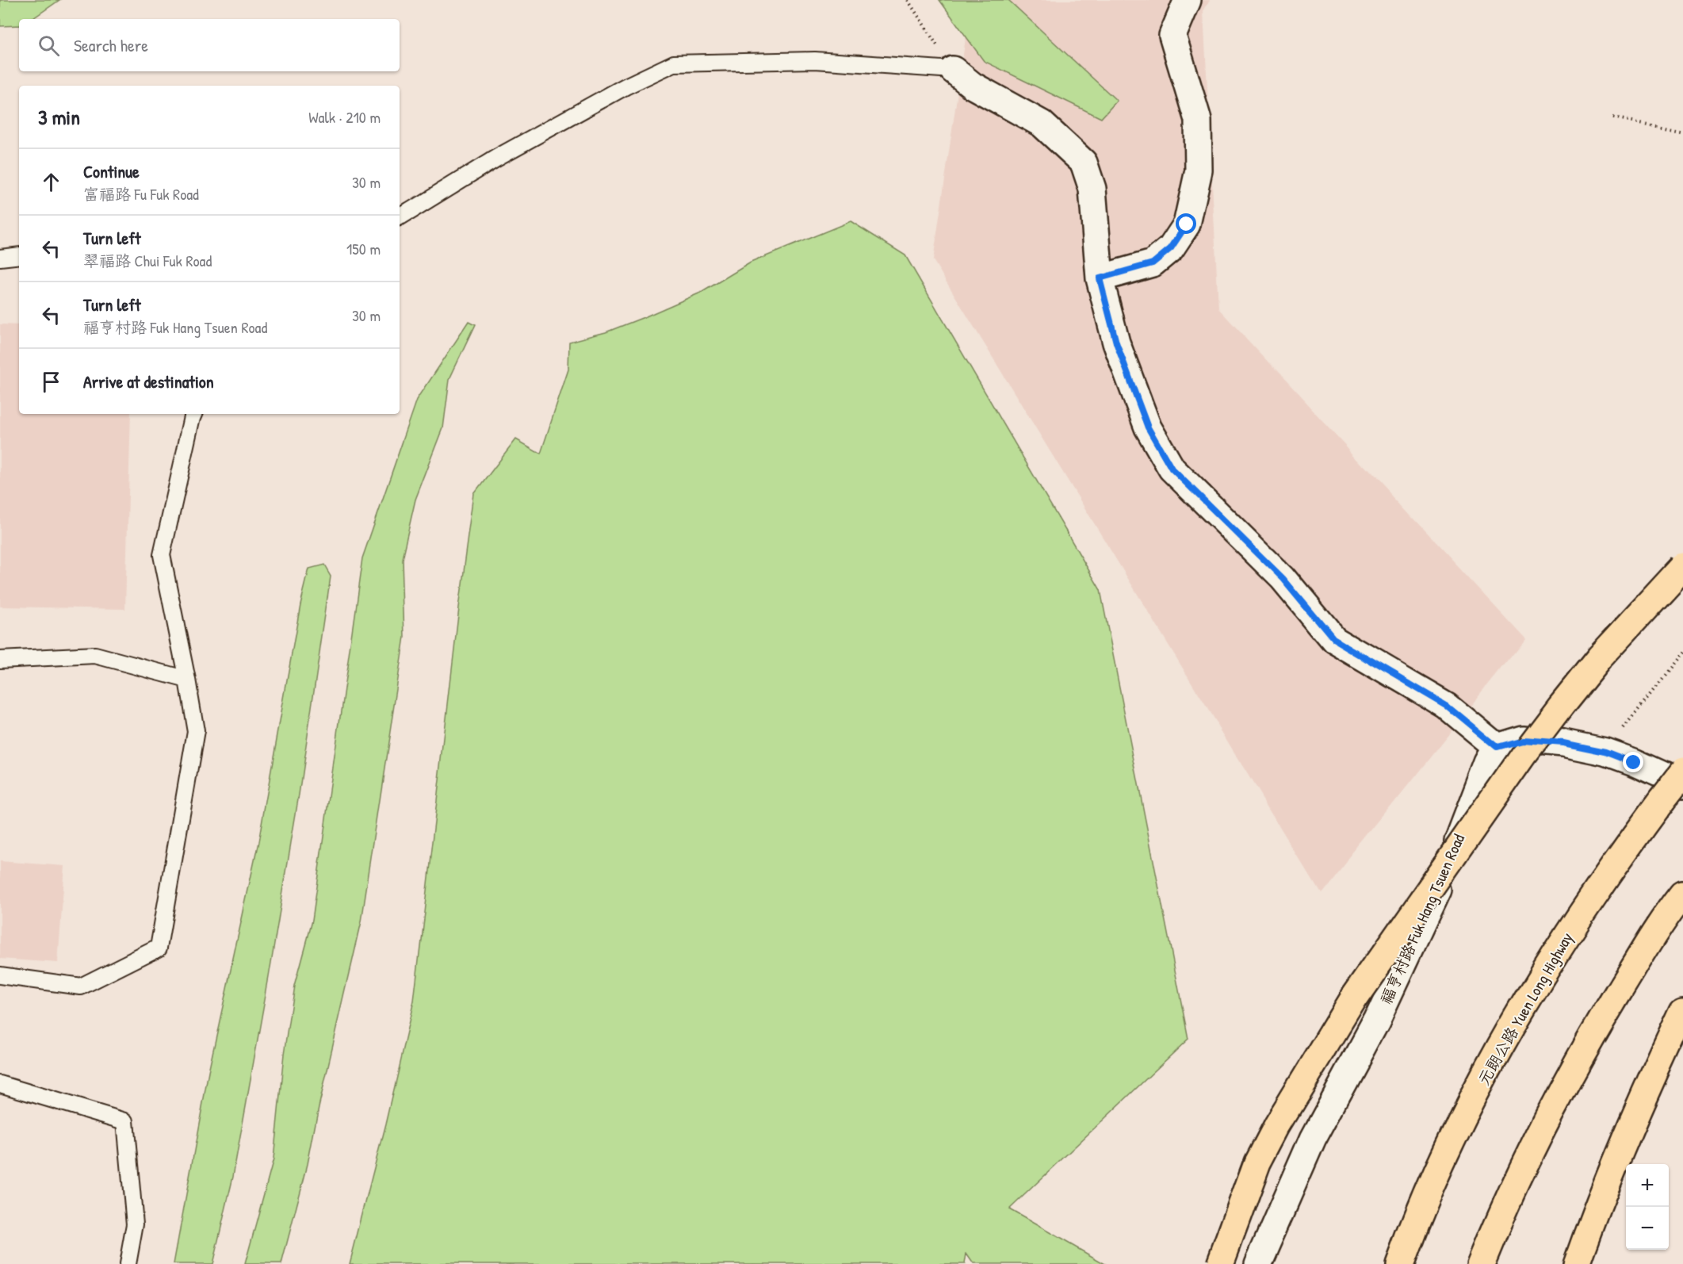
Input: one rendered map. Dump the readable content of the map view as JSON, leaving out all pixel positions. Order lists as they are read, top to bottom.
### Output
{
  "streets": {
    "highway": ["元朗公路 Yuen Long Highway"],
    "street": ["福亨村路 Fuk Hang Tsuen Road"]
  },
  "page": {
    "search": "Search here",
    "heading": ["3 min", "Walk · 210 m"],
    "list": [
      ["Continue", "富福路 Fu Fuk Road", "30 m"],
      ["Turn left", "翠福路 Chui Fuk Road", "150 m"],
      ["Turn left", "福亨村路 Fuk Hang Tsuen Road", "30 m"],
      "Arrive at destination"
    ],
    "map_buttons": ["+", "−"]
  }
}
